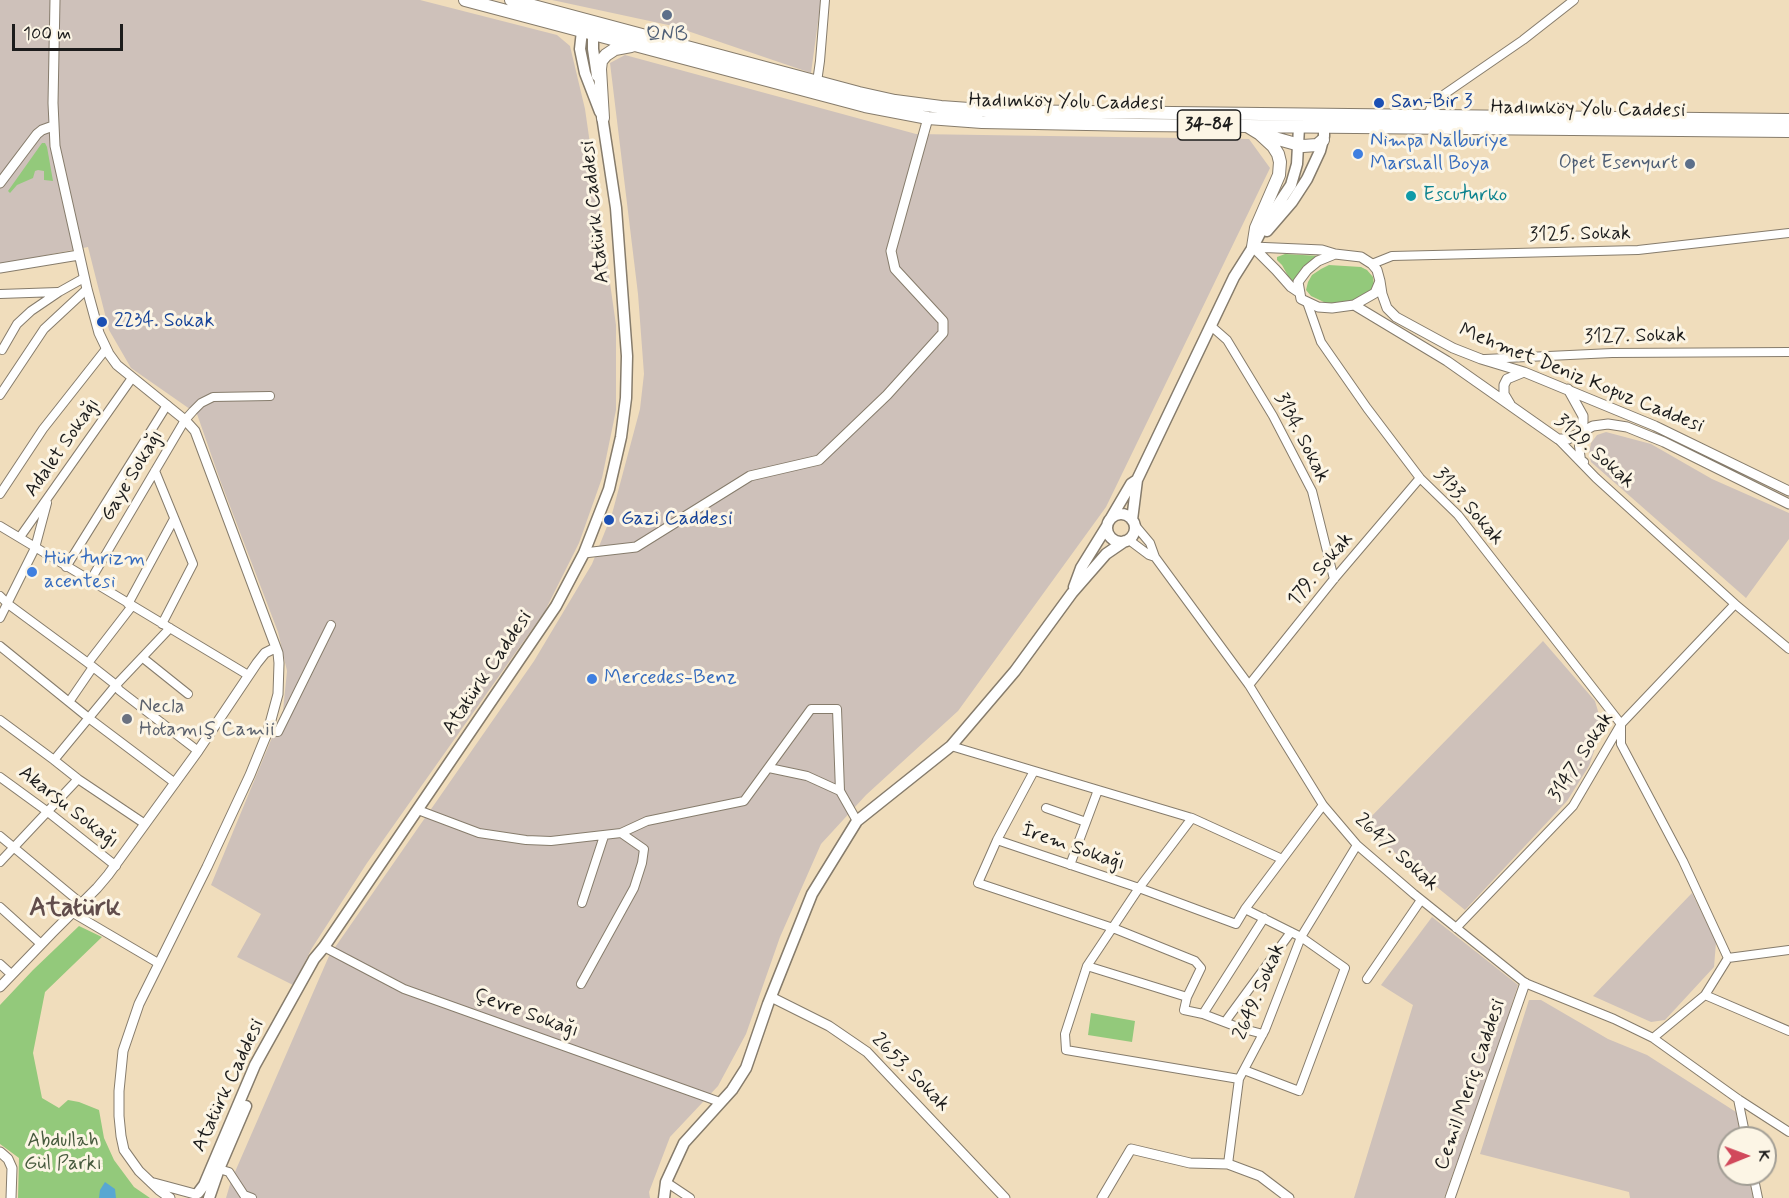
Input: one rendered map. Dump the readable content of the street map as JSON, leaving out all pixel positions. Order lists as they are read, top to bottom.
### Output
{
  "streets": {
    "main road": ["Hadımköy Yolu Caddesi", "34-84", "Atatürk Caddesi"],
    "street": [
      "3125. Sokak",
      "3127. Sokak",
      "Mehmet Deniz Kopuz Caddesi",
      "3134. Sokak",
      "Adalet Sokağı",
      "3129. Sokak",
      "Gaye Sokağı",
      "3133. Sokak",
      "179. Sokak",
      "3147. Sokak",
      "Akarsu Sokağı",
      "İrem Sokağı",
      "2647. Sokak",
      "2649. Sokak",
      "Çevre Sokağı",
      "2653. Sokak",
      "Cemil Meriç Caddesi"
    ]
  },
  "crossings": [
    ["Hadımköy Yolu Caddesi", "Atatürk Caddesi"],
    ["Atatürk Caddesi", "Çevre Sokağı"],
    ["3125. Sokak", "Mehmet Deniz Kopuz Caddesi"],
    ["3125. Sokak", "3129. Sokak"],
    ["3125. Sokak", "3133. Sokak"],
    ["3127. Sokak", "Mehmet Deniz Kopuz Caddesi"],
    ["Mehmet Deniz Kopuz Caddesi", "3129. Sokak"],
    ["Mehmet Deniz Kopuz Caddesi", "3133. Sokak"],
    ["3134. Sokak", "179. Sokak"],
    ["3129. Sokak", "3133. Sokak"],
    ["3129. Sokak", "3147. Sokak"],
    ["3133. Sokak", "179. Sokak"],
    ["3133. Sokak", "3147. Sokak"],
    ["179. Sokak", "2647. Sokak"],
    ["3147. Sokak", "2647. Sokak"],
    ["2647. Sokak", "2649. Sokak"],
    ["2647. Sokak", "Cemil Meriç Caddesi"]
  ],
  "districts": ["Atatürk"],
  "parks": ["Abdullah Gül Parkı"],
  "places": [
    "QNB",
    "San-Bir 3",
    "Nimpa Nalburiye Marshall Boya",
    "Opet Esenyurt",
    "Escuturko",
    "2234. Sokak",
    "Gazi Caddesi",
    "Hür turizm acentesi",
    "Mercedes-Benz",
    "Necla Hotamış Camii"
  ],
  "scale_bar": "100 m",
  "north": "right"
}
